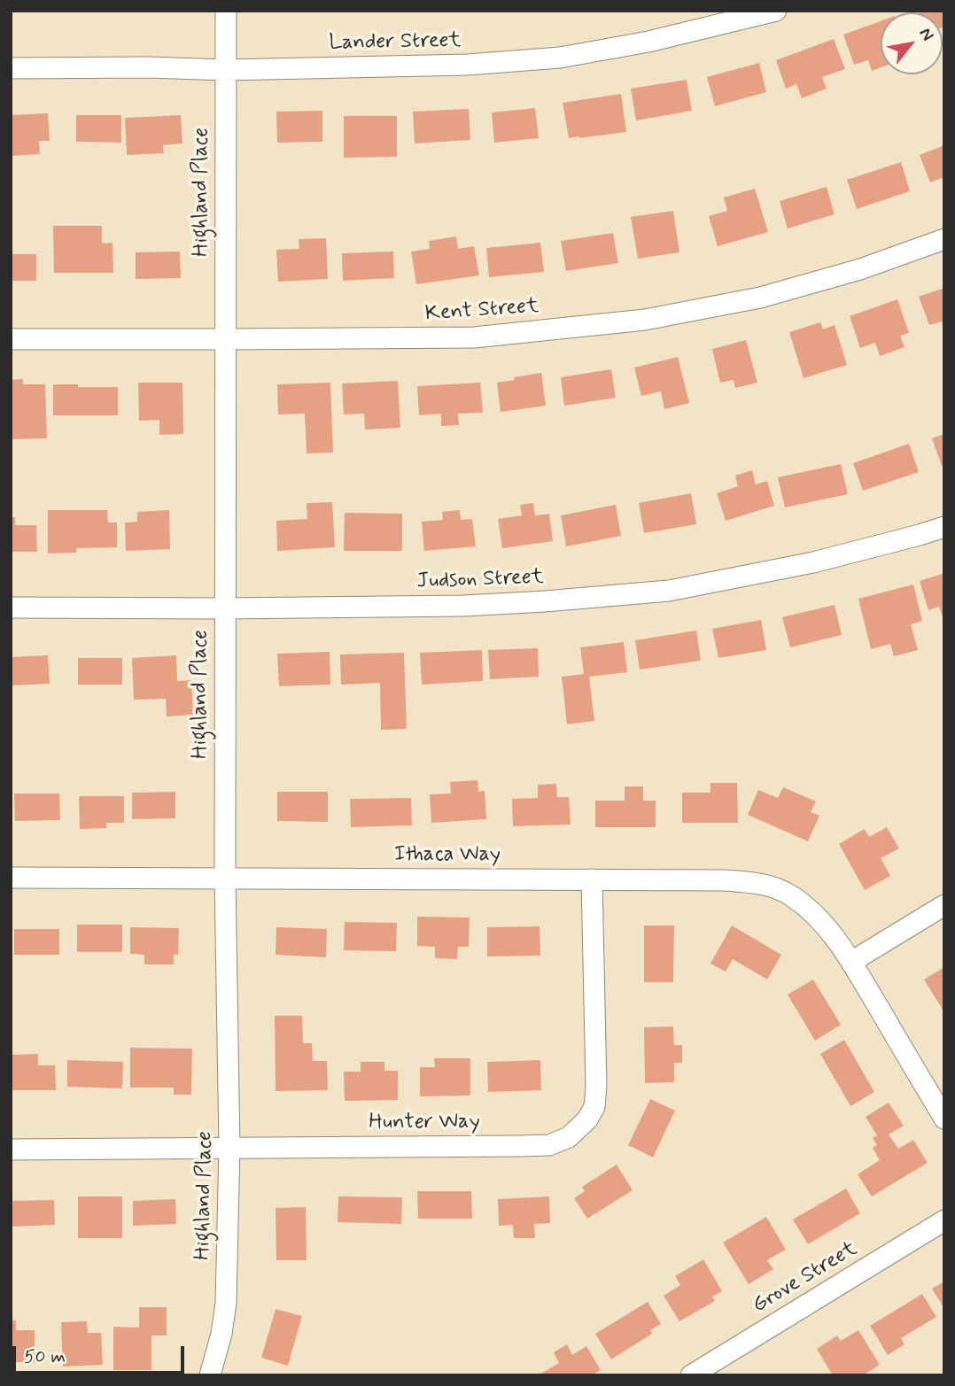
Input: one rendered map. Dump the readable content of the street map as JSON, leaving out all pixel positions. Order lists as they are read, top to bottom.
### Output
{
  "streets": {
    "street": [
      "Lander Street",
      "Highland Place",
      "Kent Street",
      "Judson Street",
      "Ithaca Way",
      "Hunter Way",
      "Grove Street"
    ]
  },
  "crossings": [
    ["Lander Street", "Highland Place"],
    ["Highland Place", "Kent Street"],
    ["Highland Place", "Judson Street"],
    ["Highland Place", "Ithaca Way"],
    ["Highland Place", "Hunter Way"],
    ["Ithaca Way", "Hunter Way"]
  ],
  "scale_bar": "50 m",
  "north": "top right"
}
